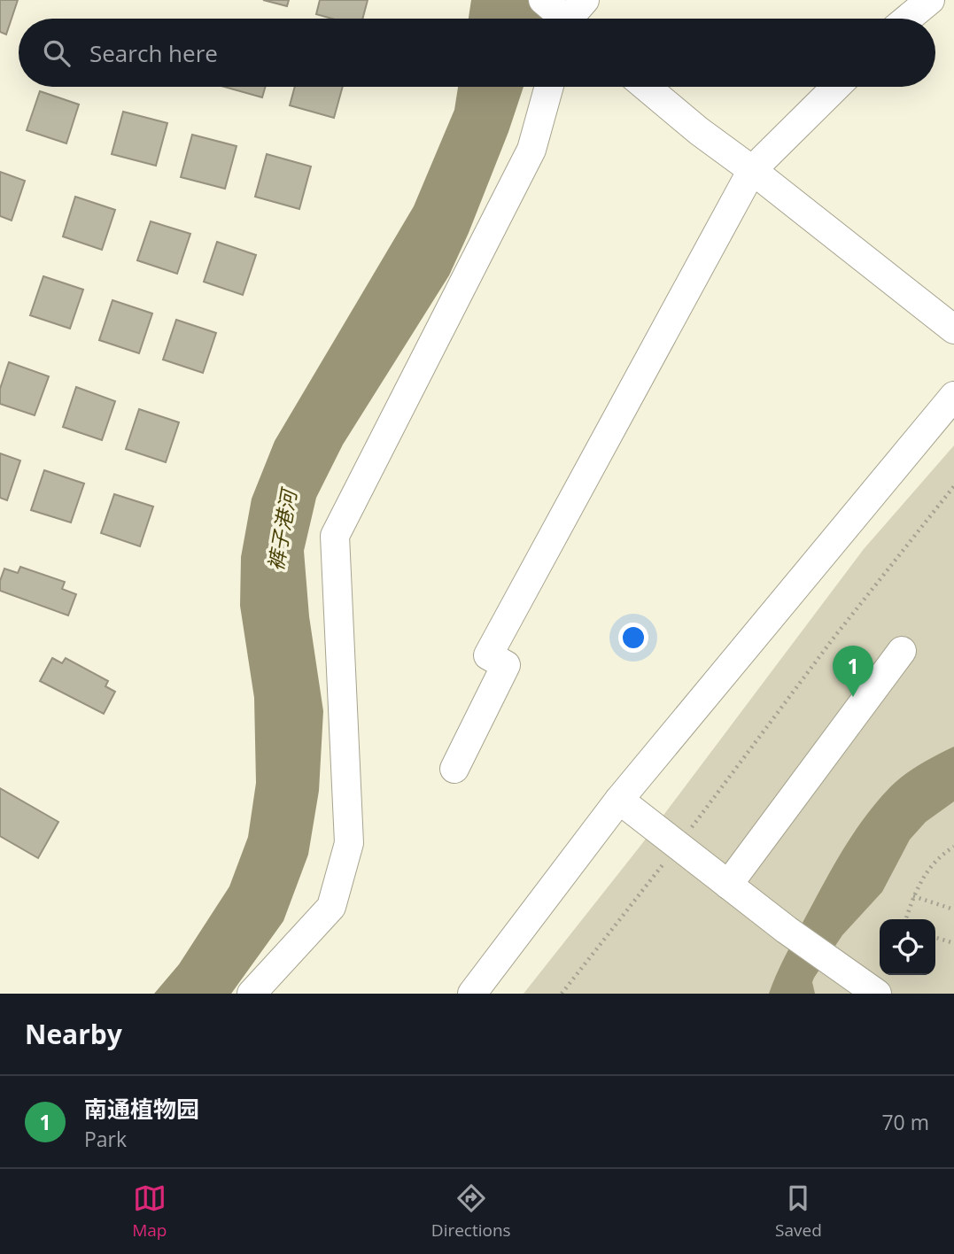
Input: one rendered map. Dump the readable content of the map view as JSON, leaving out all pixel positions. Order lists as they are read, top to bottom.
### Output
{
  "water": ["裤子港河"],
  "page": {
    "search": "Search here",
    "pins": "1",
    "heading": "Nearby",
    "list": [
      {
        "mark": "1",
        "name": "南通植物园",
        "note": "Park",
        "value": "70 m"
      }
    ],
    "nav": ["Map", "Directions", "Saved"]
  }
}
